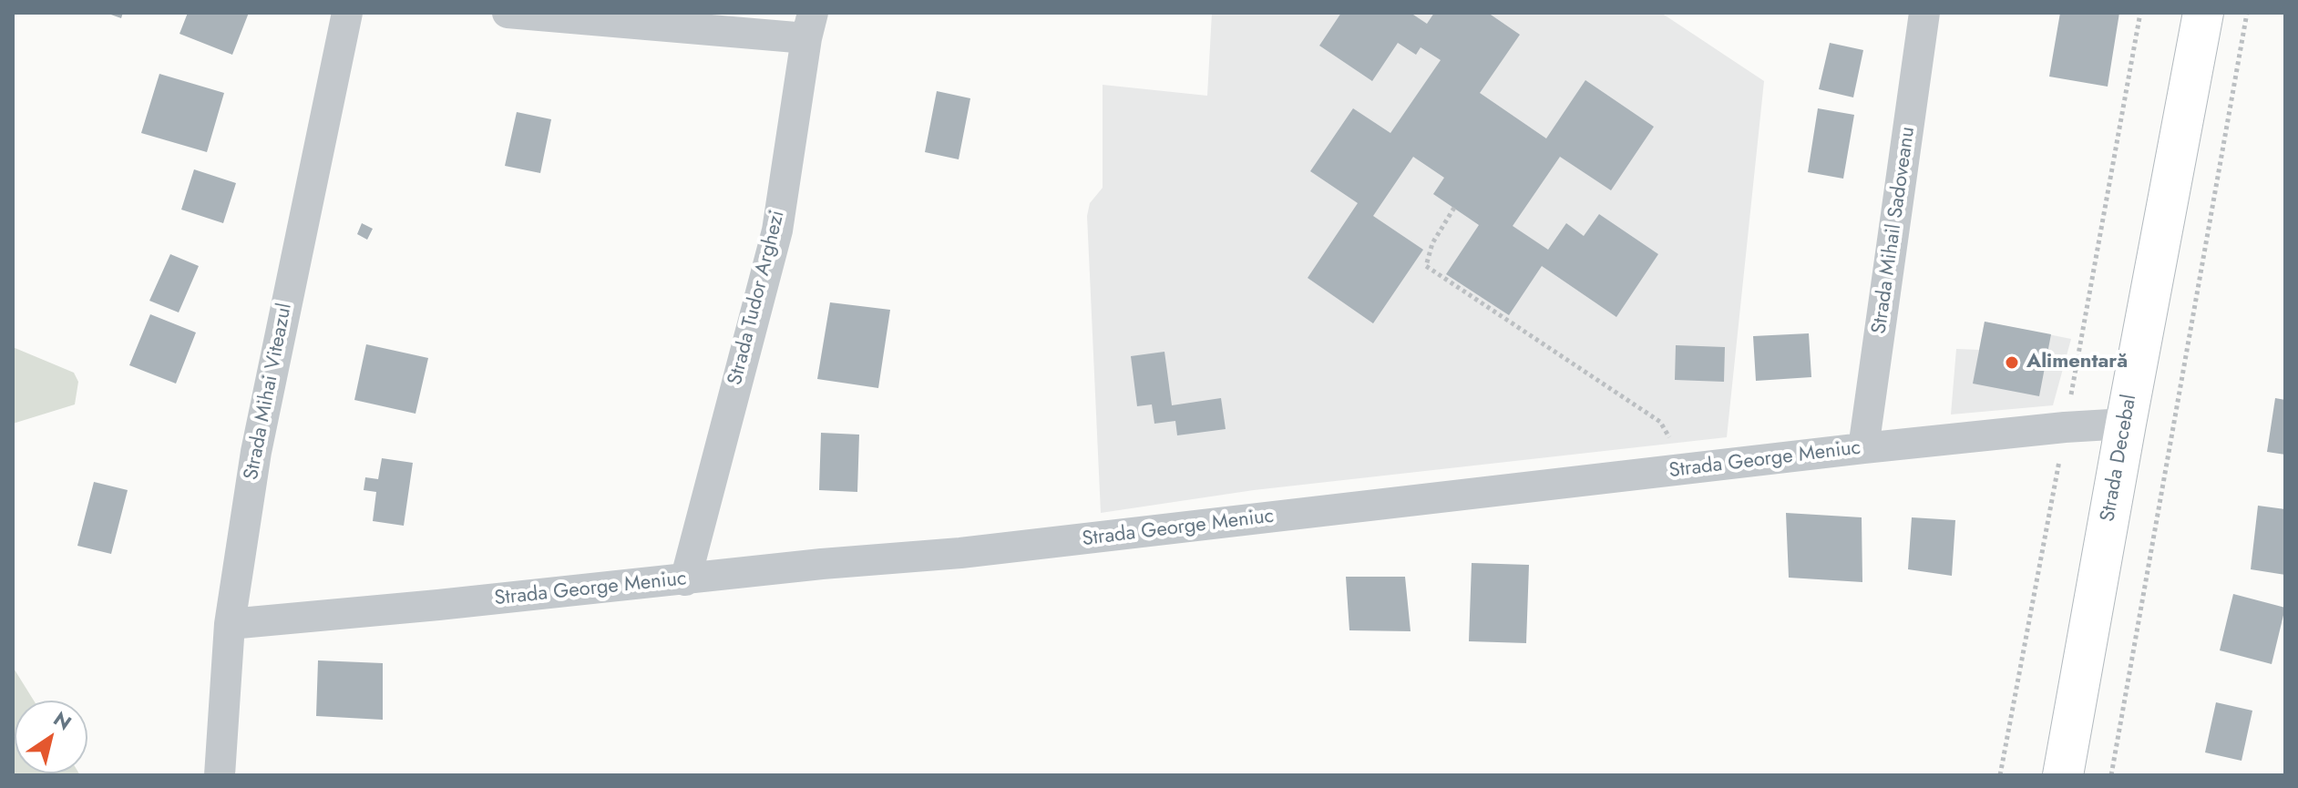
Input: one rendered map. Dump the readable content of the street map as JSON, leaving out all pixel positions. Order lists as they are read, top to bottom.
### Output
{
  "streets": {
    "main road": ["Strada Decebal"],
    "street": [
      "Strada Mihail Sadoveanu",
      "Strada Tudor Arghezi",
      "Strada Mihai Viteazul",
      "Strada George Meniuc"
    ]
  },
  "crossings": [
    ["Strada Mihail Sadoveanu", "Strada George Meniuc"],
    ["Strada Tudor Arghezi", "Strada George Meniuc"],
    ["Strada Mihai Viteazul", "Strada George Meniuc"],
    ["Strada Decebal", "Strada George Meniuc"]
  ],
  "places": ["Alimentară"],
  "north": "top right"
}
